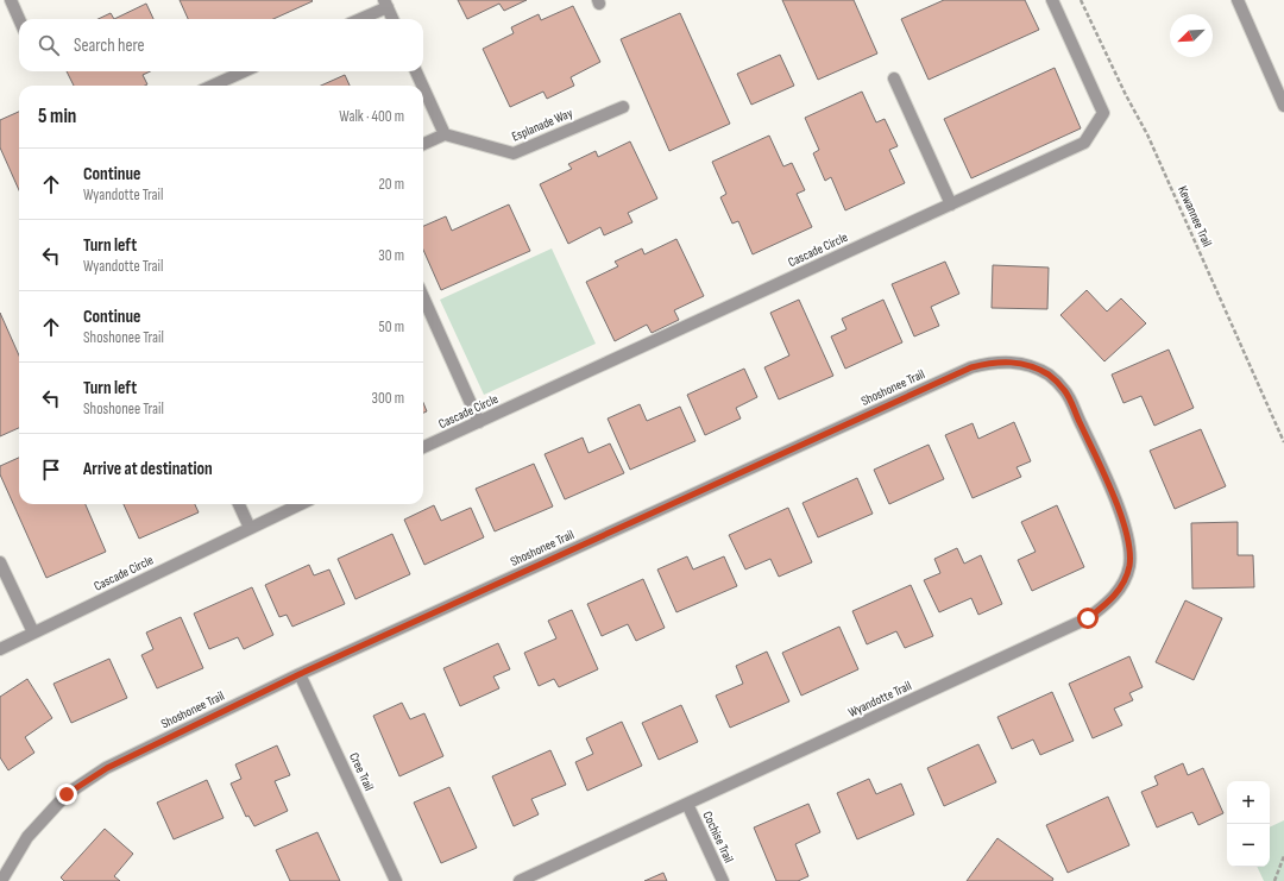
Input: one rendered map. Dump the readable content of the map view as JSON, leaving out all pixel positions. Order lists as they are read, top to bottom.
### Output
{
  "streets": {
    "street": [
      "Esplanade Way",
      "Cascade Circle",
      "Shoshonee Trail",
      "Wyandotte Trail",
      "Cree Trail",
      "Cochise Trail"
    ],
    "path": ["Kewannee Trail"]
  },
  "crossings": [
    ["Shoshonee Trail", "Wyandotte Trail"],
    ["Shoshonee Trail", "Cree Trail"],
    ["Wyandotte Trail", "Cochise Trail"]
  ],
  "north": "bottom left",
  "page": {
    "search": "Search here",
    "heading": ["5 min", "Walk · 400 m"],
    "list": [
      ["Continue", "Wyandotte Trail", "20 m"],
      ["Turn left", "Wyandotte Trail", "30 m"],
      ["Continue", "Shoshonee Trail", "50 m"],
      ["Turn left", "Shoshonee Trail", "300 m"],
      "Arrive at destination"
    ],
    "map_buttons": ["+", "−"]
  }
}
